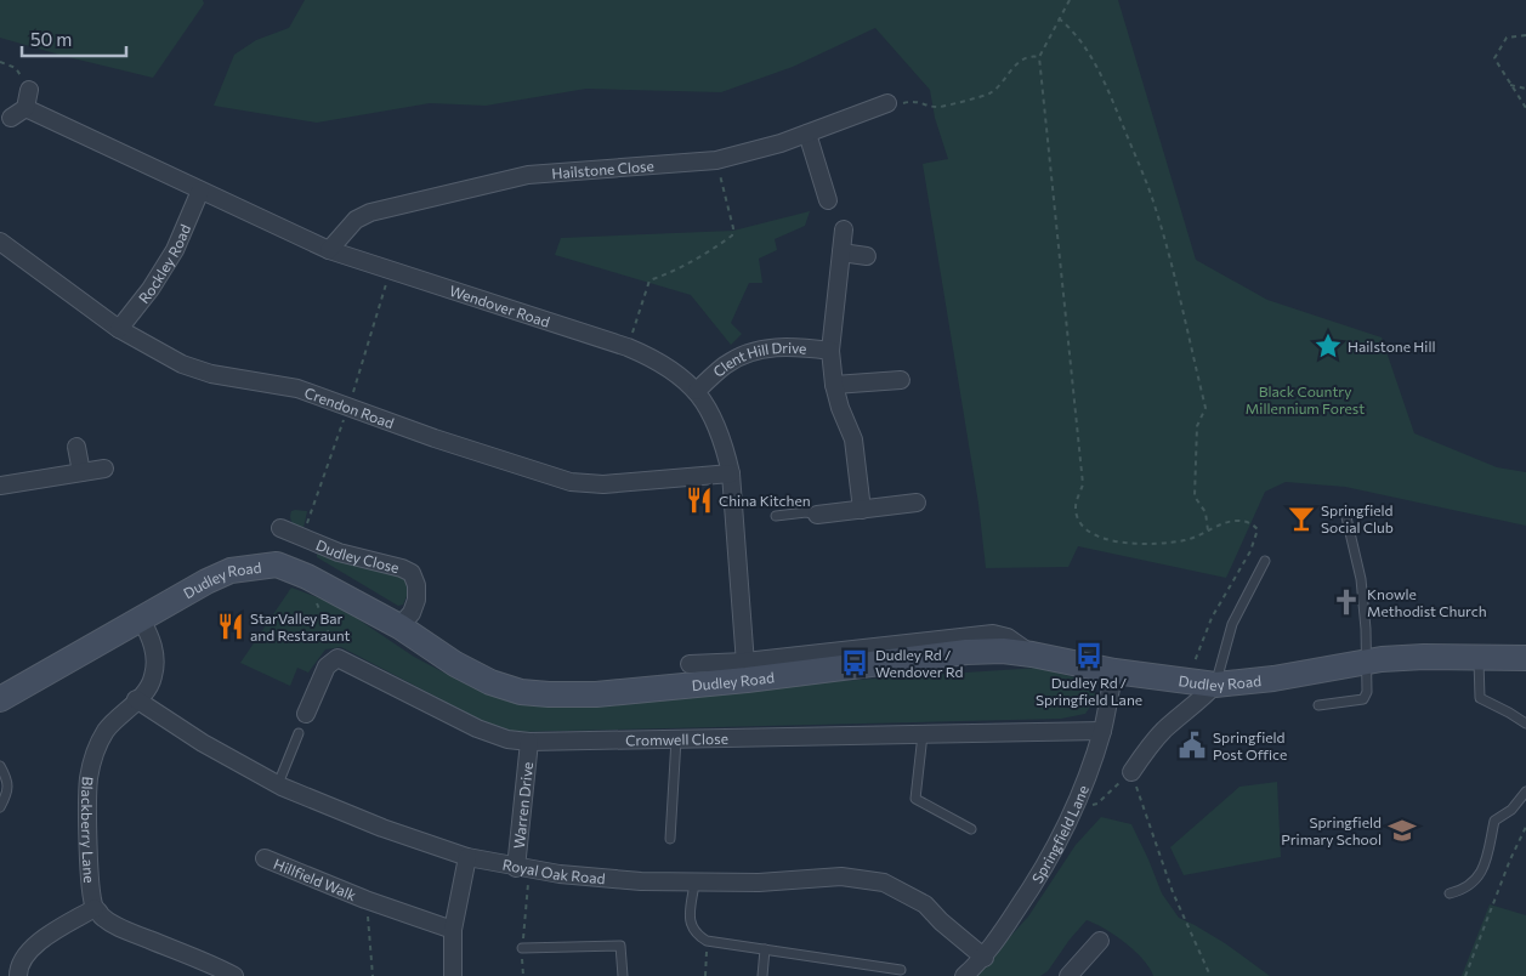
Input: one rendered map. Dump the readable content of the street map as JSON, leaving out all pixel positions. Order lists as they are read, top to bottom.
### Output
{
  "streets": {
    "main road": ["Dudley Road"],
    "street": [
      "Hailstone Close",
      "Rockley Road",
      "Wendover Road",
      "Clent Hill Drive",
      "Crendon Road",
      "Dudley Close",
      "Cromwell Close",
      "Warren Drive",
      "Blackberry Lane",
      "Springfield Lane",
      "Royal Oak Road",
      "Hillfield Walk"
    ]
  },
  "crossings": [
    ["Hailstone Close", "Wendover Road"],
    ["Rockley Road", "Wendover Road"],
    ["Rockley Road", "Crendon Road"],
    ["Wendover Road", "Clent Hill Drive"],
    ["Wendover Road", "Crendon Road"],
    ["Wendover Road", "Dudley Road"],
    ["Dudley Close", "Dudley Road"],
    ["Dudley Road", "Blackberry Lane"],
    ["Dudley Road", "Springfield Lane"],
    ["Cromwell Close", "Warren Drive"],
    ["Cromwell Close", "Springfield Lane"],
    ["Warren Drive", "Royal Oak Road"],
    ["Blackberry Lane", "Royal Oak Road"],
    ["Springfield Lane", "Royal Oak Road"]
  ],
  "parks": ["Black Country Millennium Forest"],
  "places": {
    "place": ["Hailstone Hill"],
    "restaurant": ["China Kitchen", "StarValley Bar and Restaraunt"],
    "bar": ["Springfield Social Club"],
    "church": ["Knowle Methodist Church"],
    "bus stop": ["Dudley Rd / Springfield Lane", "Dudley Rd / Wendover Rd"],
    "public building": ["Springfield Post Office"],
    "school or university": ["Springfield Primary School"]
  },
  "scale_bar": "50 m"
}
